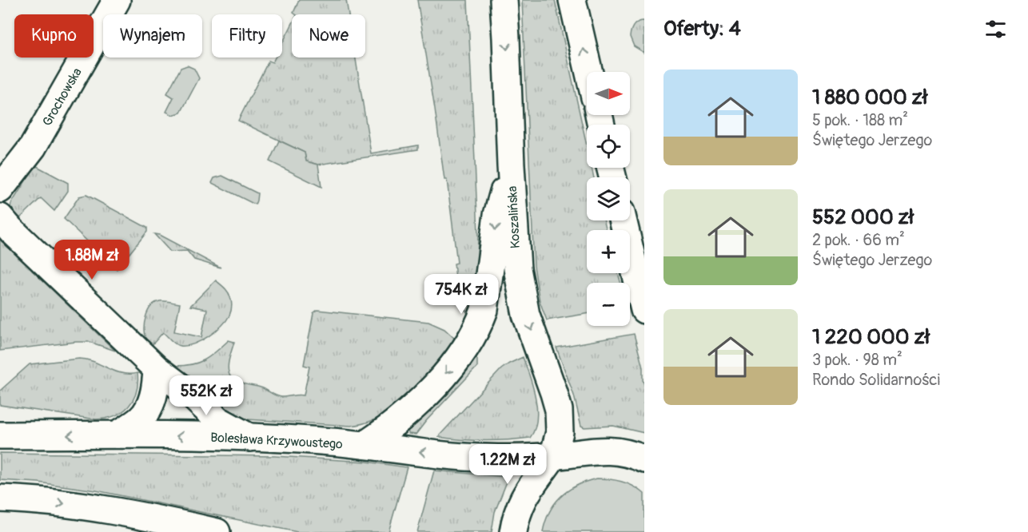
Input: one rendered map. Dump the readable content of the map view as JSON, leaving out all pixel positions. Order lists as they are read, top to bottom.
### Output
{
  "streets": {
    "street": ["Grochowska", "Koszalińska", "Bolesława Krzywoustego"]
  },
  "crossings": [
    ["Koszalińska", "Bolesława Krzywoustego"]
  ],
  "north": "right",
  "page": {
    "heading": "Oferty: 4",
    "chip": [
      "Kupno",
      "Wynajem",
      "Filtry",
      "Nowe"
    ],
    "list": [
      {
        "name": "1 880 000 zł",
        "note": "5 pok. · 188 m² · Świętego Jerzego"
      },
      {
        "name": "552 000 zł",
        "note": "2 pok. · 66 m² · Świętego Jerzego"
      },
      {
        "name": "1 220 000 zł",
        "note": "3 pok. · 98 m² · Rondo Solidarności"
      }
    ],
    "map_buttons": ["+", "−"],
    "price": [
      "1.88M zł",
      "754K zł",
      "552K zł",
      "1.22M zł"
    ]
  }
}
